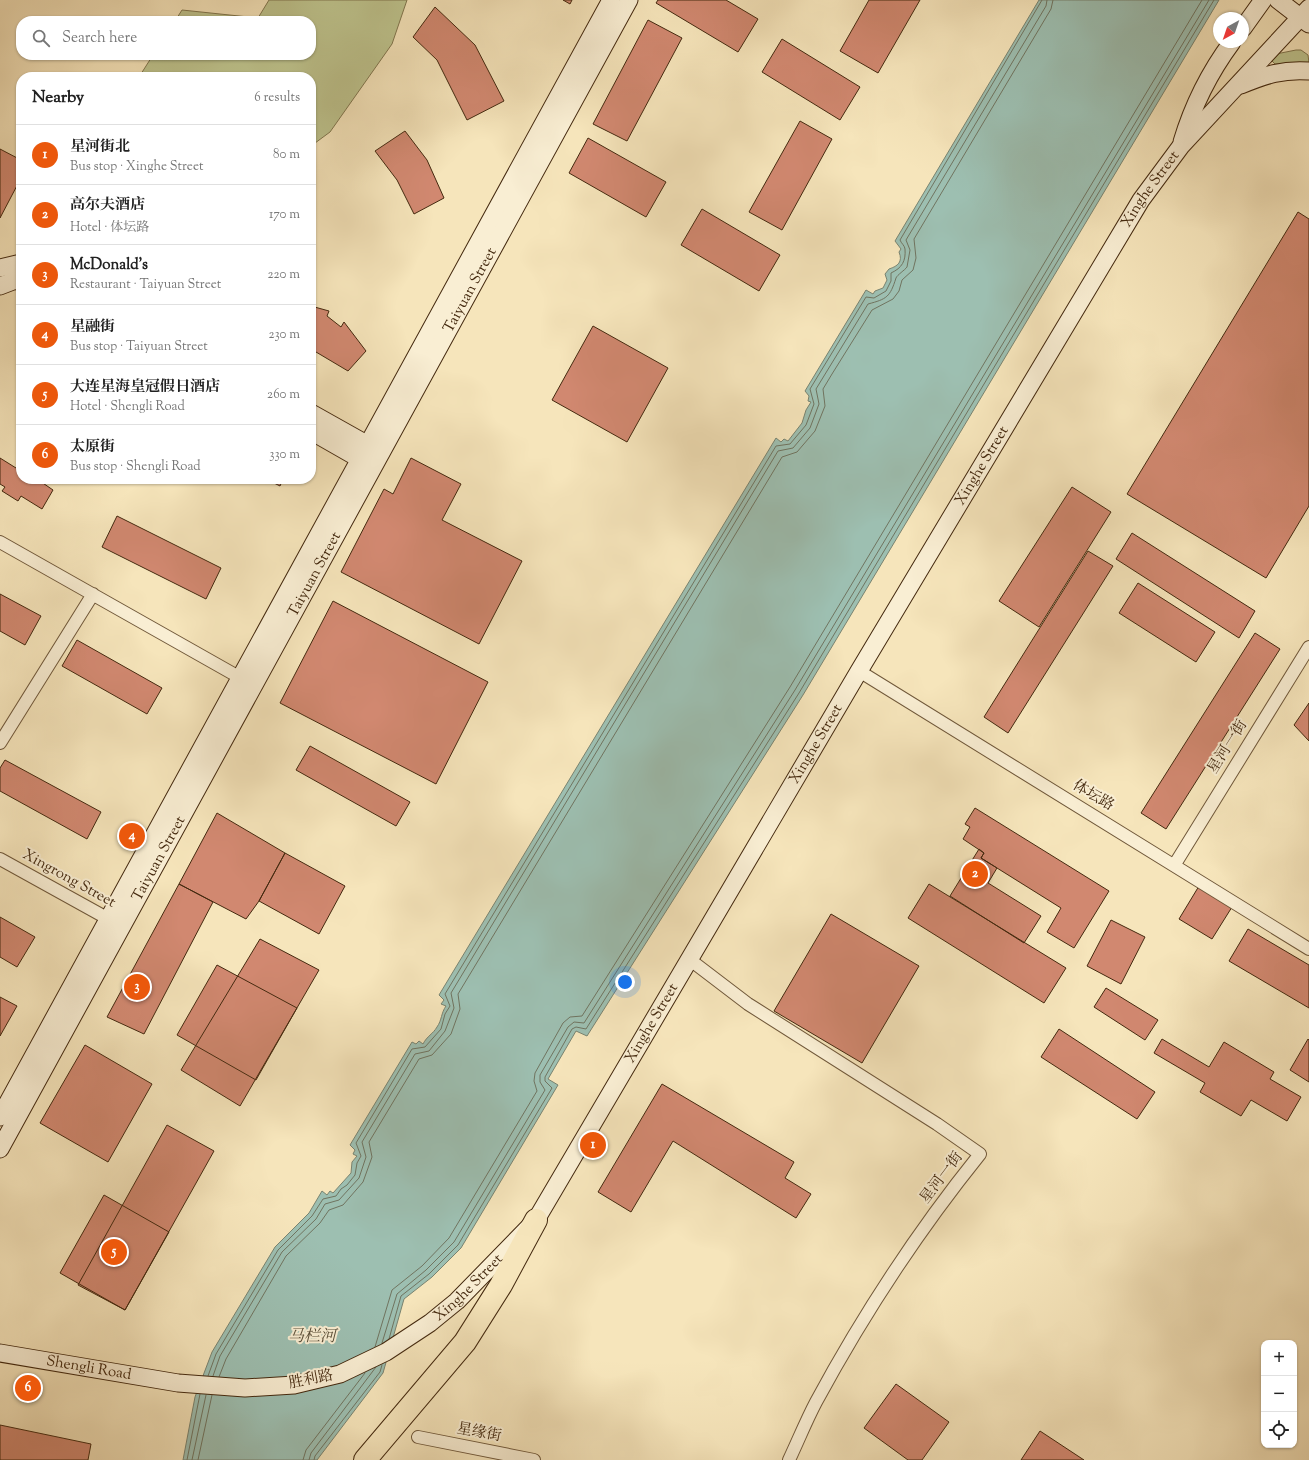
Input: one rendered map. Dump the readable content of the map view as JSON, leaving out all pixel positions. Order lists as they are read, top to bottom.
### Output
{
  "streets": {
    "main road": [
      "Xinghe Street",
      "Taiyuan Street",
      "Shengli Road",
      "胜利路"
    ],
    "street": [
      "星河一街",
      "体坛路",
      "Xingrong Street",
      "星缘街"
    ]
  },
  "crossings": [
    ["Xinghe Street", "星河一街"],
    ["Xinghe Street", "体坛路"],
    ["Xinghe Street", "胜利路"],
    ["Taiyuan Street", "Xingrong Street"],
    ["星河一街", "体坛路"],
    ["Shengli Road", "胜利路"]
  ],
  "water": ["马栏河"],
  "north": "bottom left",
  "page": {
    "search": "Search here",
    "heading": ["Nearby", "6 results"],
    "list": [
      {
        "mark": "1",
        "name": "星河街北",
        "note": "Bus stop · Xinghe Street",
        "value": "80 m"
      },
      {
        "mark": "2",
        "name": "高尔夫酒店",
        "note": "Hotel · 体坛路",
        "value": "170 m"
      },
      {
        "mark": "3",
        "name": "McDonald's",
        "note": "Restaurant · Taiyuan Street",
        "value": "220 m"
      },
      {
        "mark": "4",
        "name": "星融街",
        "note": "Bus stop · Taiyuan Street",
        "value": "230 m"
      },
      {
        "mark": "5",
        "name": "大连星海皇冠假日酒店",
        "note": "Hotel · Shengli Road",
        "value": "260 m"
      },
      {
        "mark": "6",
        "name": "太原街",
        "note": "Bus stop · Shengli Road",
        "value": "330 m"
      }
    ],
    "pins": [
      "4",
      "2",
      "3",
      "1",
      "5",
      "6"
    ],
    "map_buttons": ["+", "−"]
  }
}
